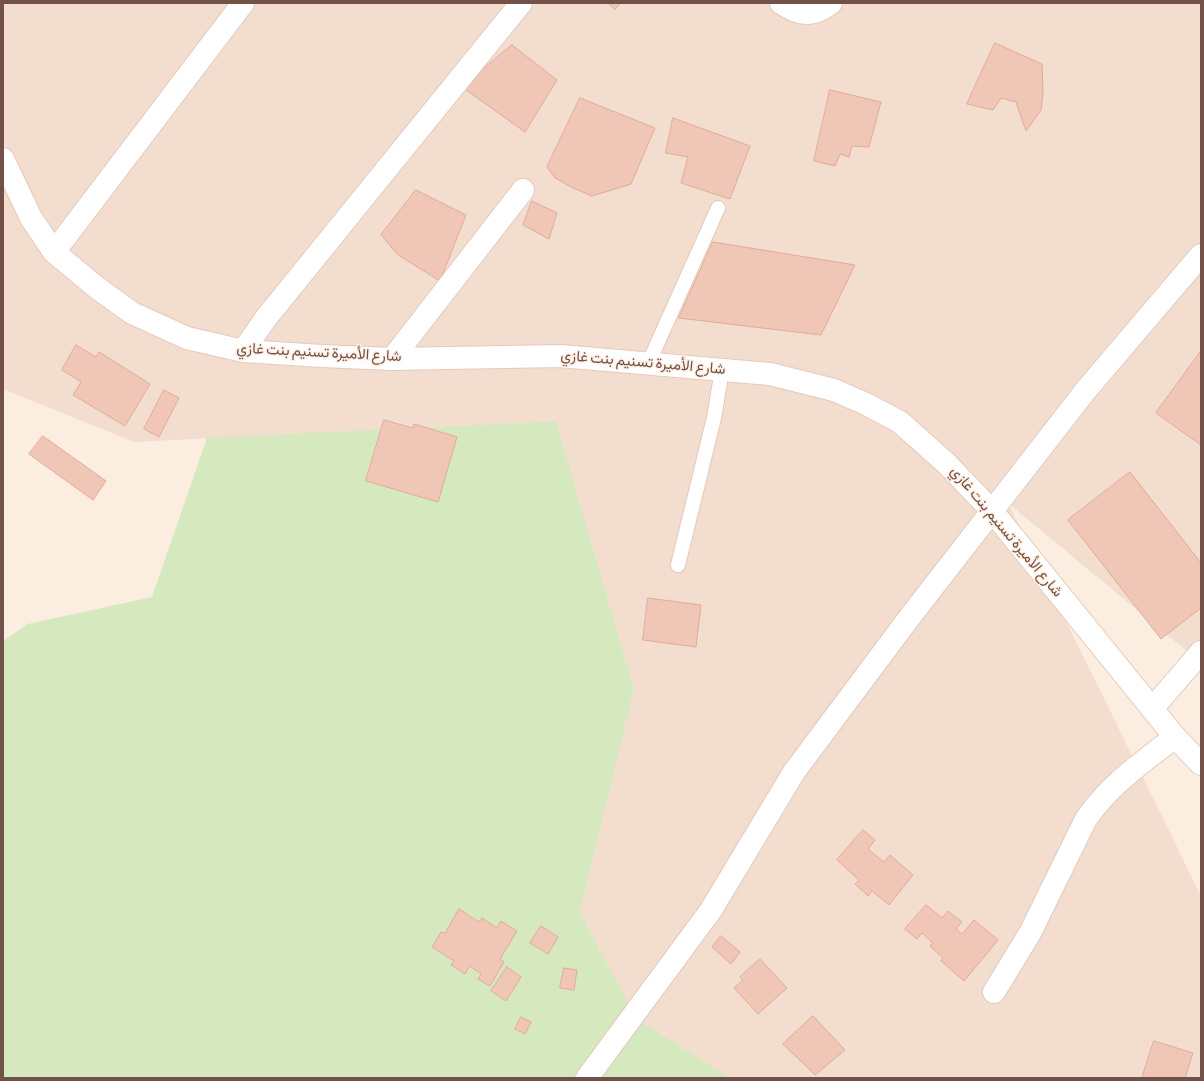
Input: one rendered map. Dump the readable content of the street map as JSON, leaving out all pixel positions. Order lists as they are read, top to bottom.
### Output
{
  "streets": {
    "street": ["شارع الأميرة تسنيم بنت غازي"]
  }
}
